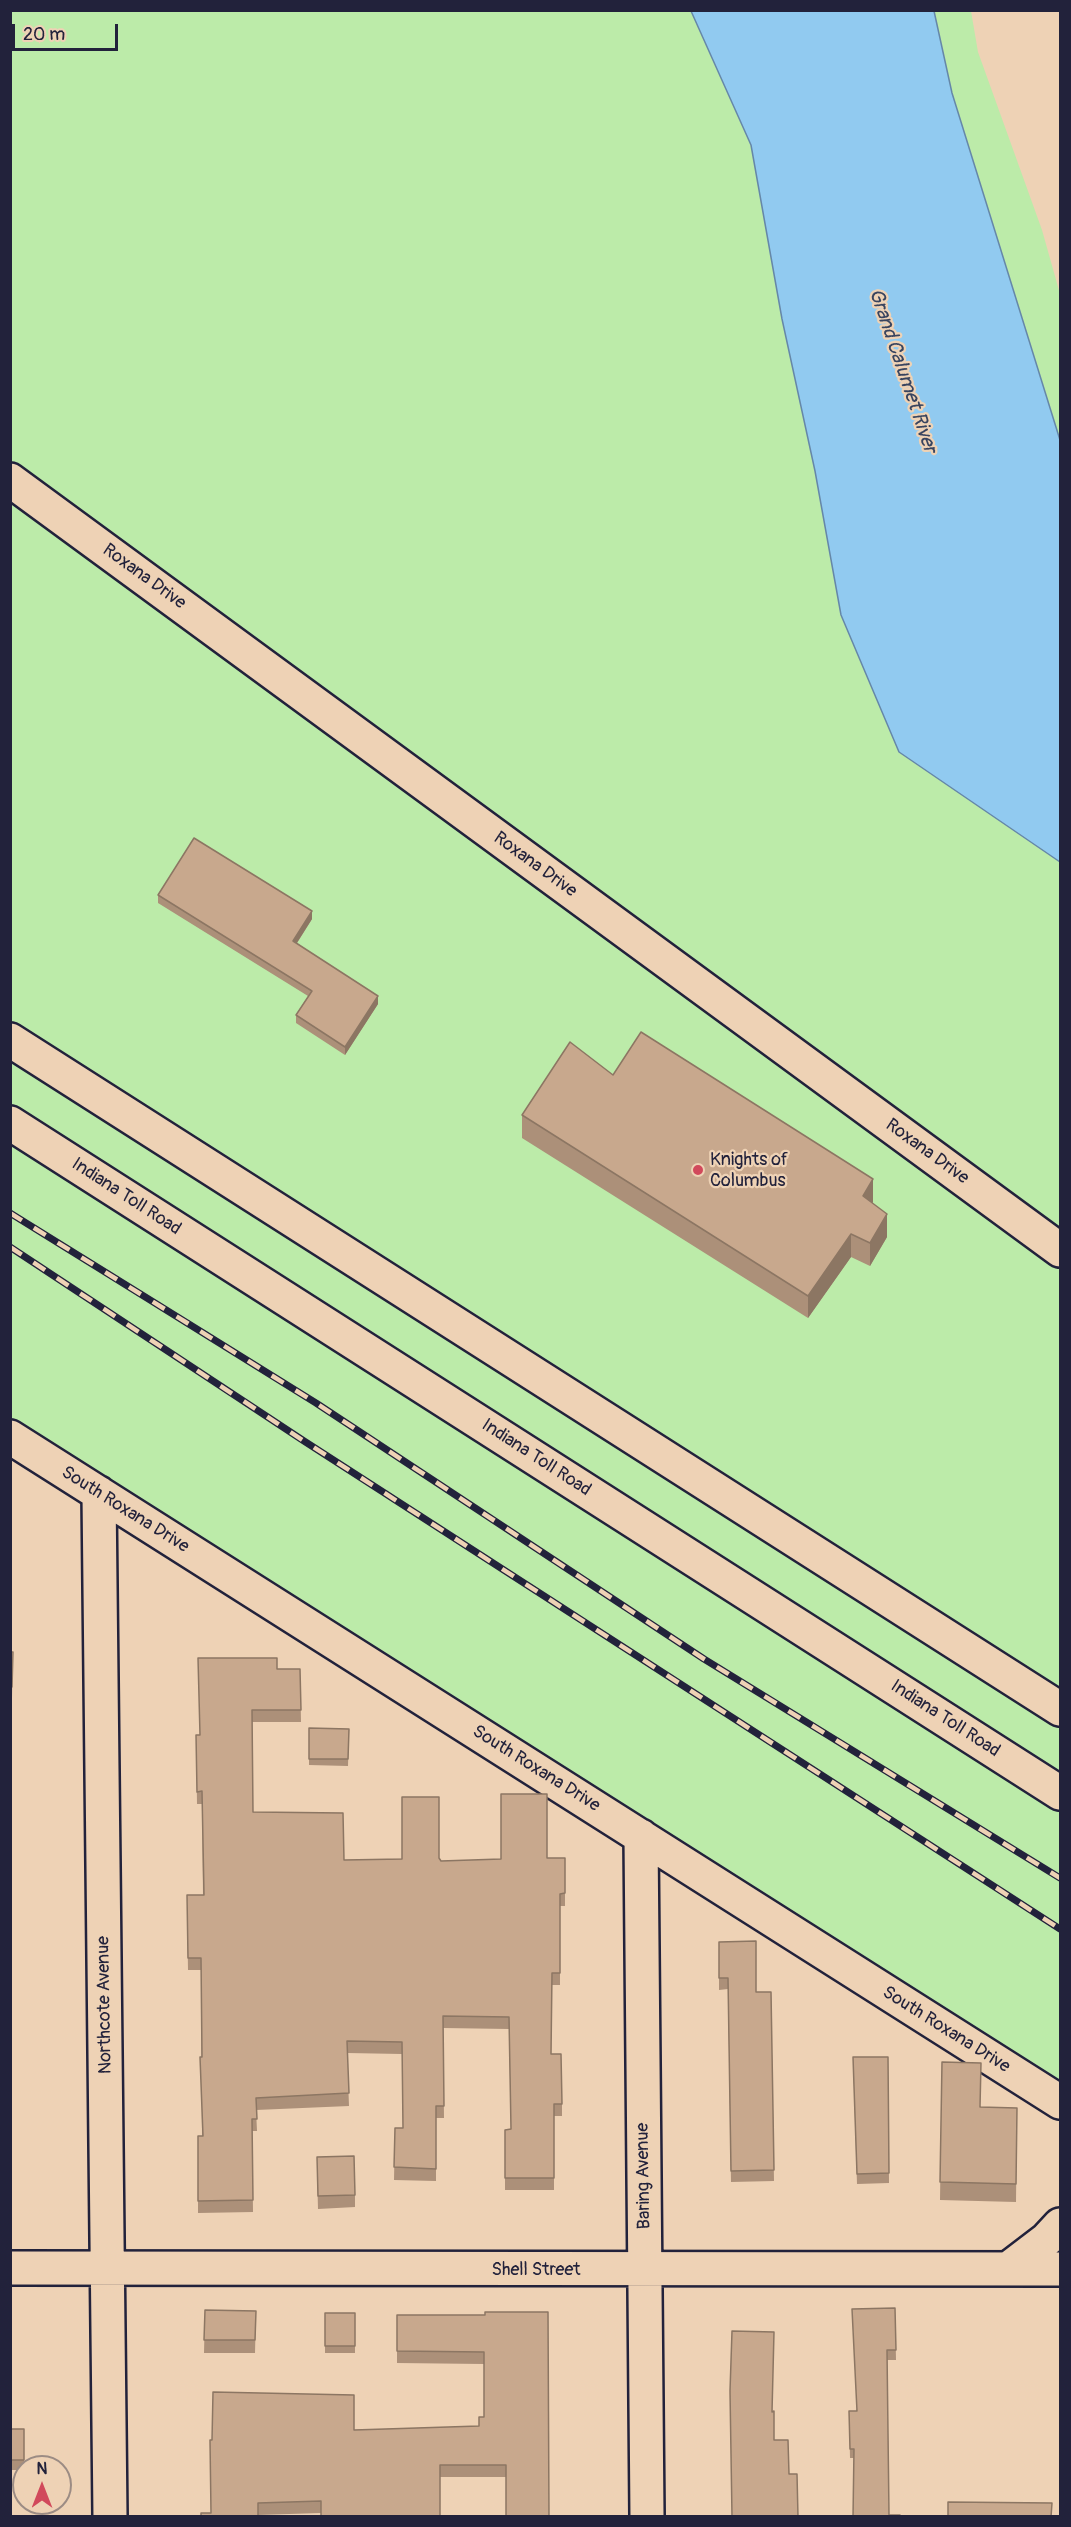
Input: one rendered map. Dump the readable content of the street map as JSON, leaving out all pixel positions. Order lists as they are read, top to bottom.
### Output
{
  "streets": {
    "main road": [
      "Roxana Drive",
      "Indiana Toll Road",
      "South Roxana Drive",
      "Northcote Avenue",
      "Baring Avenue",
      "Shell Street"
    ]
  },
  "crossings": [
    ["South Roxana Drive", "Northcote Avenue"],
    ["South Roxana Drive", "Baring Avenue"],
    ["Northcote Avenue", "Shell Street"],
    ["Baring Avenue", "Shell Street"]
  ],
  "water": ["Grand Calumet River"],
  "places": ["Knights of Columbus"],
  "scale_bar": "20 m",
  "north": "top"
}
